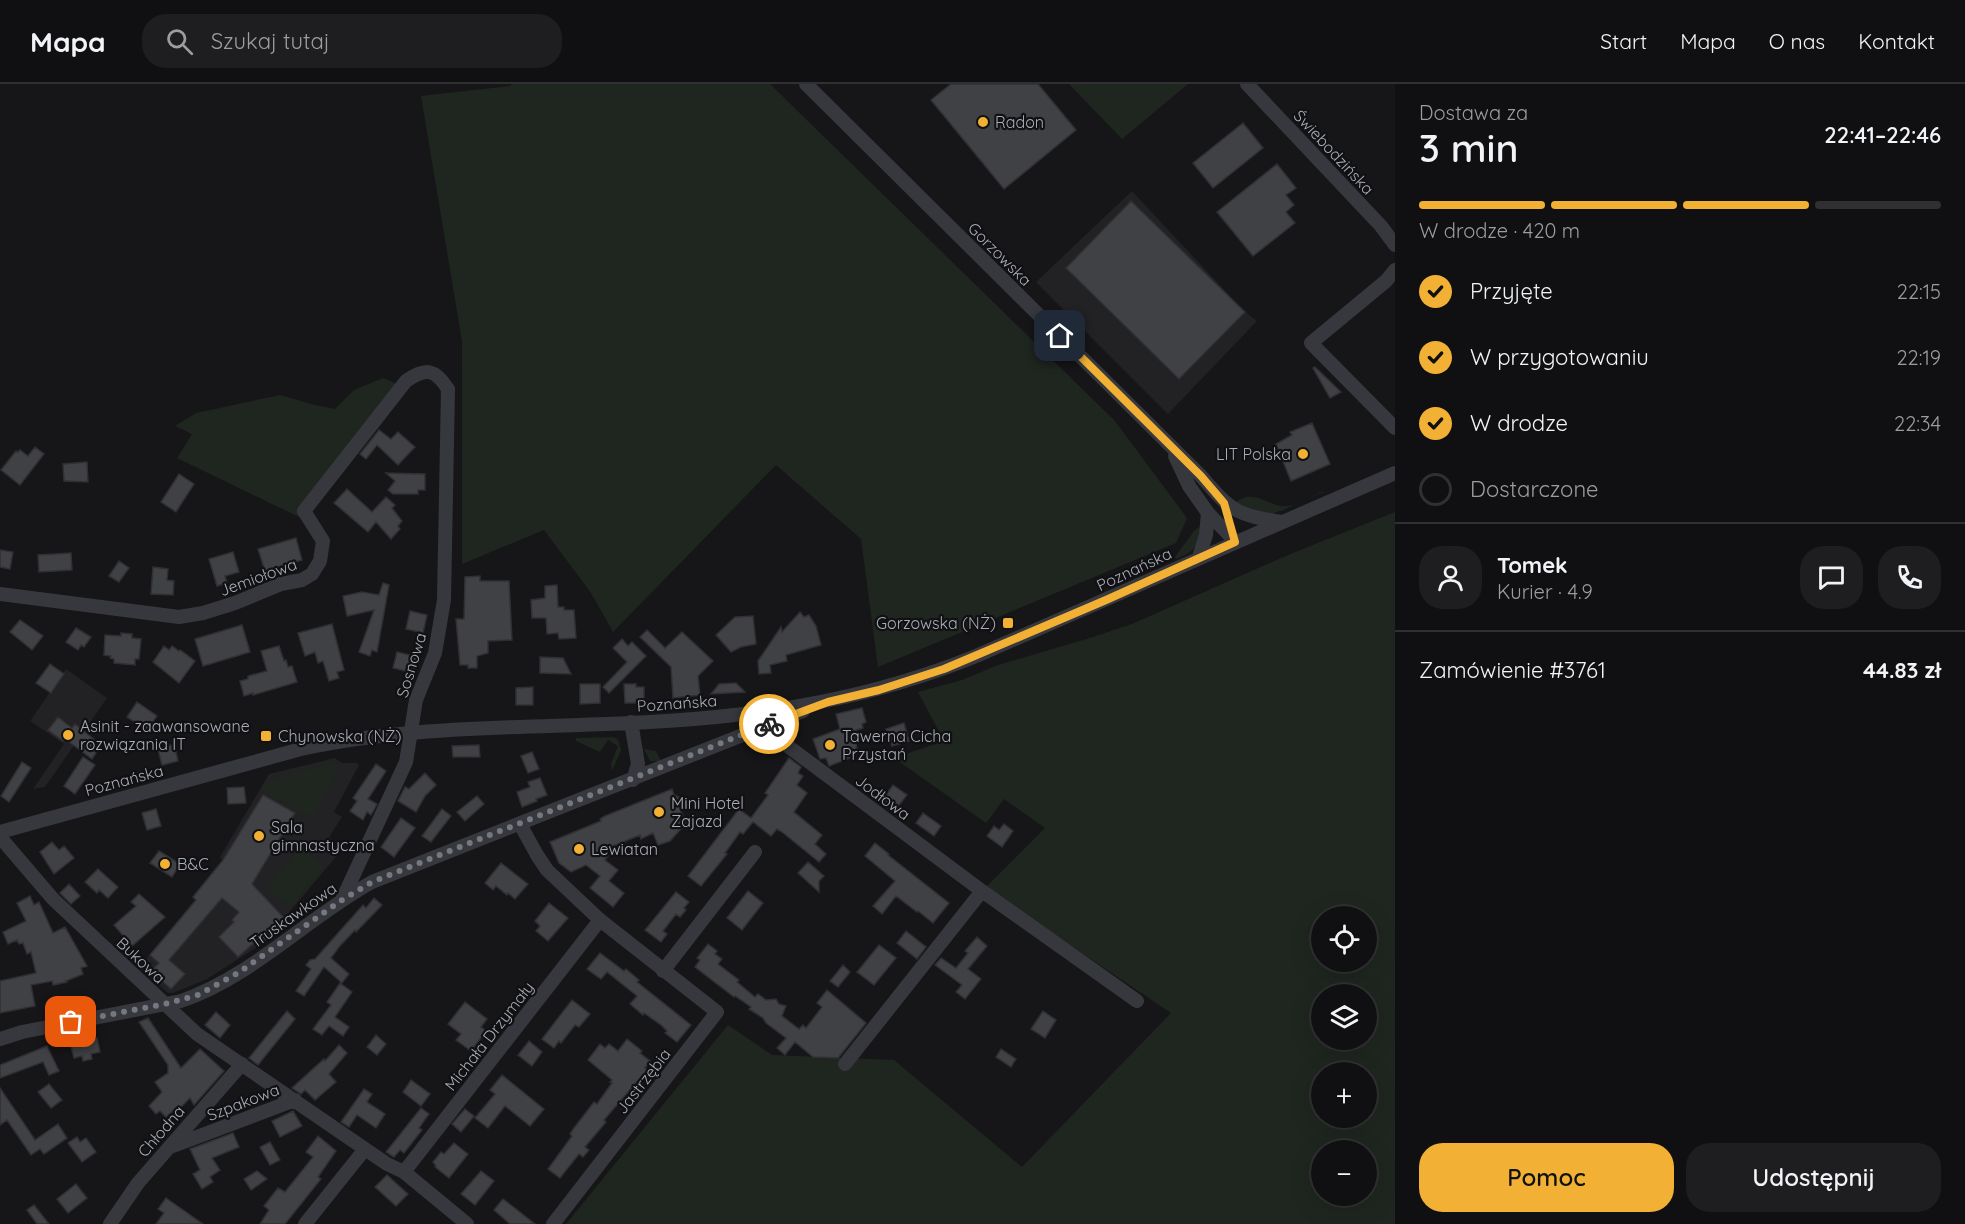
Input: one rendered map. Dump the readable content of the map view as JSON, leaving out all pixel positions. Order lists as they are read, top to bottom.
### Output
{
  "streets": {
    "street": [
      "Świebodzińska",
      "Gorzowska",
      "Poznańska",
      "Jemiołowa",
      "Sosnowa",
      "Jodłowa",
      "Truskawkowa",
      "Bukowa",
      "Michała Drzymały",
      "Jastrzębia",
      "Szpakowa",
      "Chłodna"
    ]
  },
  "crossings": [
    ["Gorzowska", "Poznańska"],
    ["Poznańska", "Sosnowa"],
    ["Poznańska", "Truskawkowa"],
    ["Jemiołowa", "Sosnowa"],
    ["Sosnowa", "Truskawkowa"],
    ["Jodłowa", "Truskawkowa"],
    ["Truskawkowa", "Bukowa"],
    ["Truskawkowa", "Jastrzębia"],
    ["Bukowa", "Michała Drzymały"],
    ["Bukowa", "Szpakowa"],
    ["Bukowa", "Chłodna"],
    ["Michała Drzymały", "Jastrzębia"],
    ["Szpakowa", "Chłodna"]
  ],
  "places": {
    "other": [
      "Radon",
      "LIT Polska",
      "Asinit - zaawansowane rozwiązania IT",
      "Tawerna Cicha Przystań",
      "Mini Hotel Zajazd",
      "Sala gimnastyczna",
      "Lewiatan",
      "B&C"
    ],
    "transit": ["Gorzowska (NŻ)", "Chynowska (NŻ)"]
  },
  "page": {
    "header": "Mapa",
    "search": "Szukaj tutaj",
    "nav": [
      "Start",
      "Mapa",
      "O nas",
      "Kontakt"
    ],
    "heading": ["3 min", "Dostawa za", "22:41–22:46"],
    "panel": [
      "Tomek",
      "Kurier · 4.9",
      "Zamówienie #3761",
      "44.83 zł"
    ],
    "bar": "W drodze · 420 m",
    "list": [
      ["Przyjęte", "22:15"],
      ["W przygotowaniu", "22:19"],
      ["W drodze", "22:34"],
      "Dostarczone"
    ],
    "map_buttons": ["+", "−"],
    "buttons": ["Pomoc", "Udostępnij"]
  }
}
